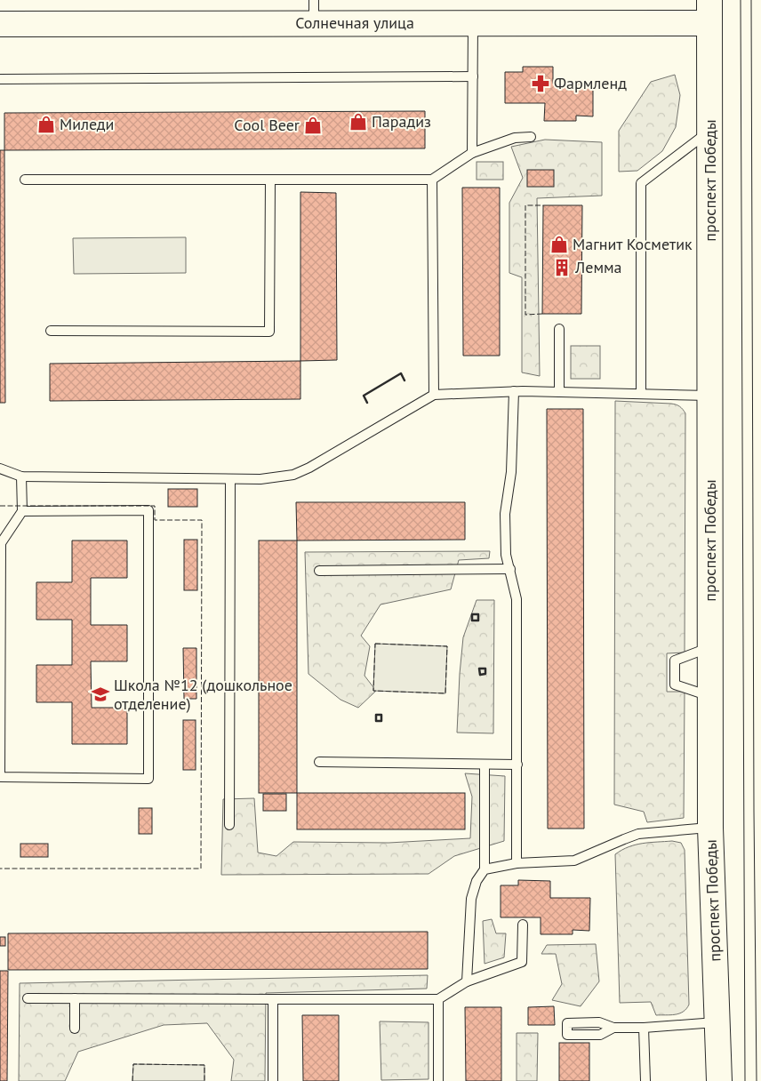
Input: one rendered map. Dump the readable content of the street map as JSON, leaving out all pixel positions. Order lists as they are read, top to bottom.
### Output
{
  "streets": {
    "main road": ["Солнечная улица", "проспект Победы"]
  },
  "crossings": [
    ["Солнечная улица", "проспект Победы"]
  ],
  "places": {
    "pharmacy": ["Фармленд"],
    "shop": [
      "Парадиз",
      "Миледи",
      "Cool Beer",
      "Магнит Косметик"
    ],
    "building": ["Лемма"],
    "school or university": ["Школа №12 (дошкольное отделение)"]
  }
}
